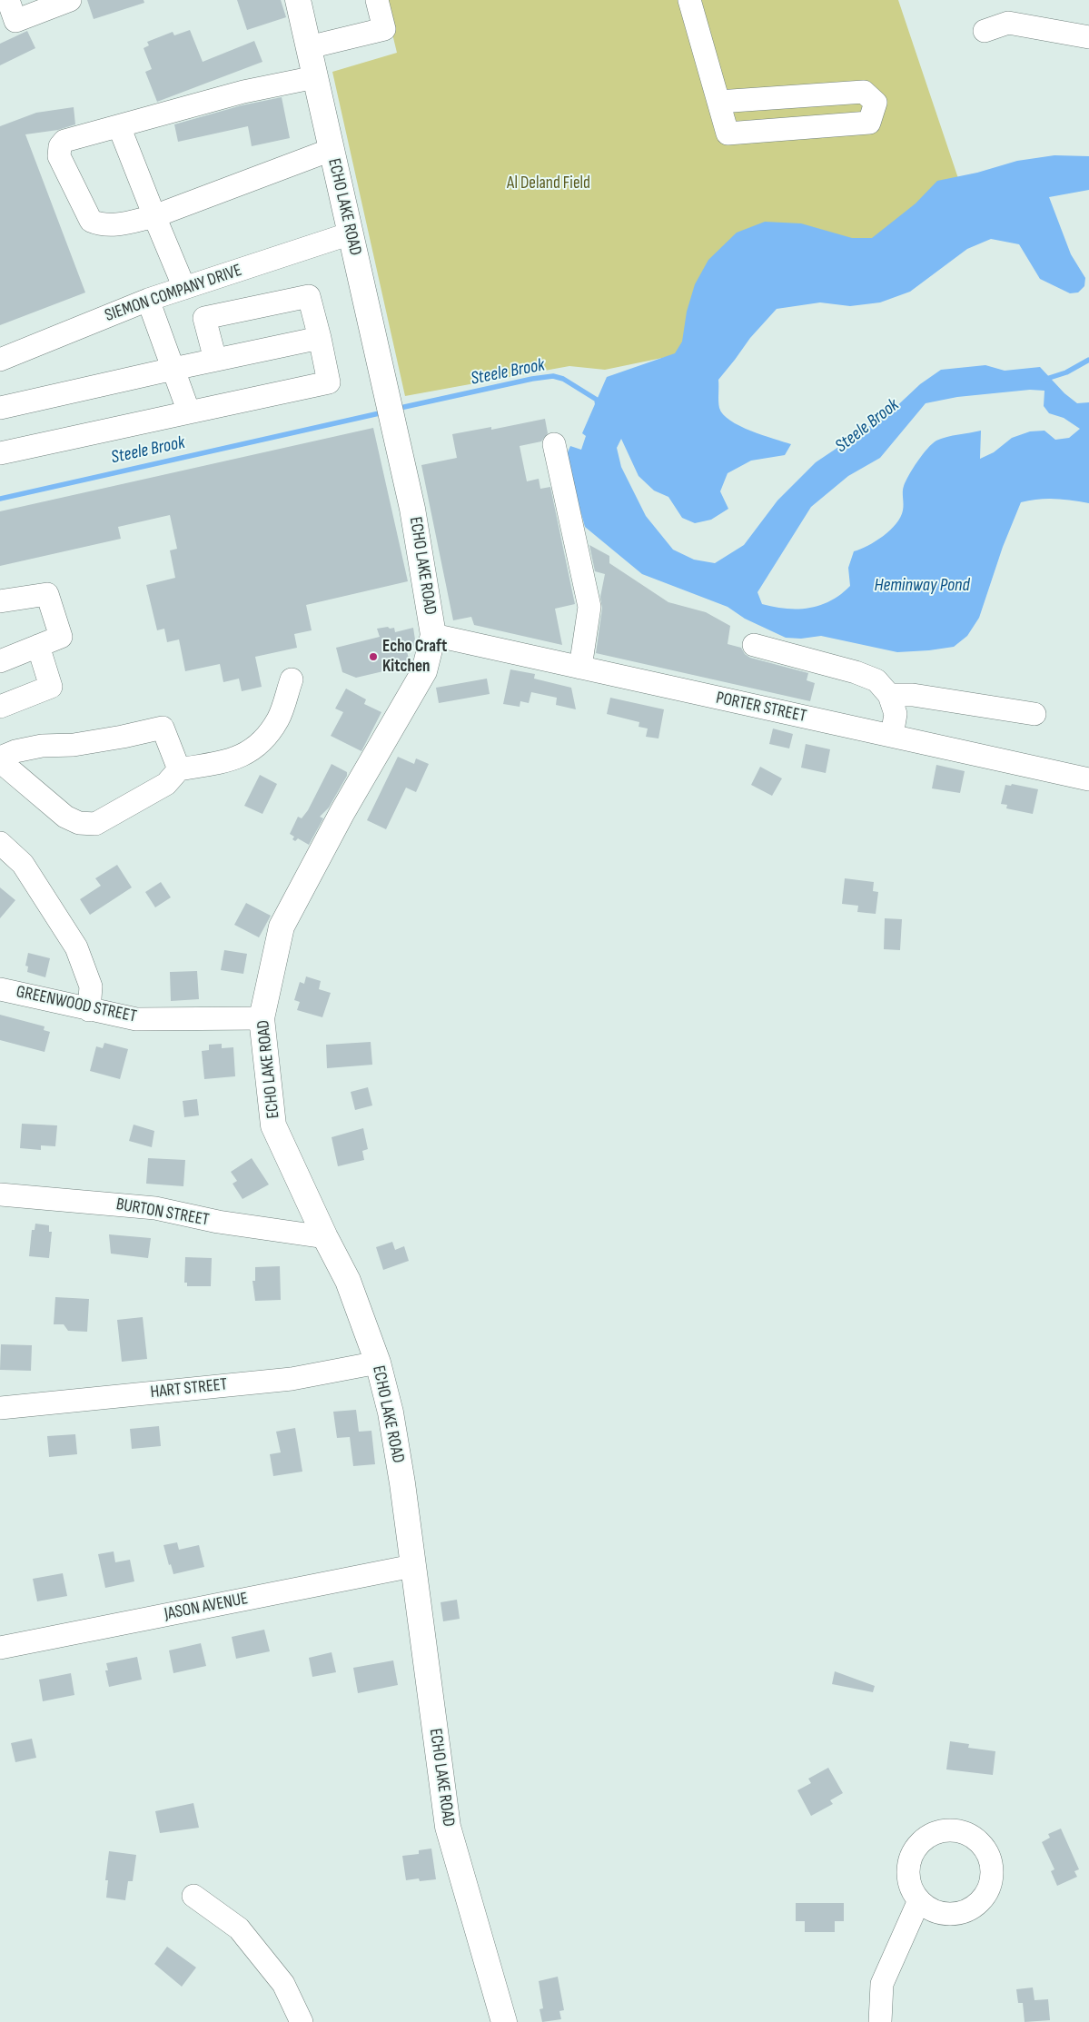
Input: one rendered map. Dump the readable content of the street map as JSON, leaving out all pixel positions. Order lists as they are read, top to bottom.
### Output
{
  "streets": {
    "main road": ["ECHO LAKE ROAD"],
    "street": [
      "SIEMON COMPANY DRIVE",
      "PORTER STREET",
      "GREENWOOD STREET",
      "BURTON STREET",
      "HART STREET",
      "JASON AVENUE"
    ]
  },
  "crossings": [
    ["ECHO LAKE ROAD", "SIEMON COMPANY DRIVE"],
    ["ECHO LAKE ROAD", "PORTER STREET"],
    ["ECHO LAKE ROAD", "GREENWOOD STREET"],
    ["ECHO LAKE ROAD", "BURTON STREET"],
    ["ECHO LAKE ROAD", "HART STREET"],
    ["ECHO LAKE ROAD", "JASON AVENUE"]
  ],
  "water": ["Steele Brook", "Heminway Pond"],
  "parks": ["Al Deland Field"],
  "places": ["Echo Craft Kitchen"]
}
